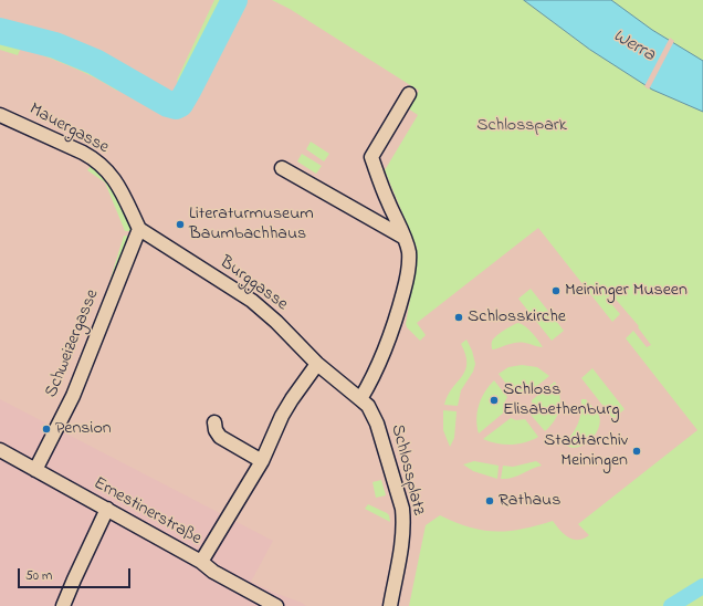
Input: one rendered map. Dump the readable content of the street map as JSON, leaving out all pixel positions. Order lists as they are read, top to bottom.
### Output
{
  "streets": {
    "street": [
      "Mauergasse",
      "Burggasse",
      "Schweizergasse",
      "Schlossplatz",
      "Ernestinerstraße"
    ]
  },
  "crossings": [
    ["Mauergasse", "Burggasse"],
    ["Mauergasse", "Schweizergasse"],
    ["Burggasse", "Schweizergasse"],
    ["Burggasse", "Schlossplatz"],
    ["Schweizergasse", "Ernestinerstraße"]
  ],
  "water": ["Werra"],
  "parks": ["Schlosspark"],
  "places": [
    "Literaturmuseum Baumbachhaus",
    "Meininger Museen",
    "Schlosskirche",
    "Schloss Elisabethenburg",
    "Pension",
    "Stadtarchiv Meiningen",
    "Rathaus"
  ],
  "scale_bar": "50 m"
}
